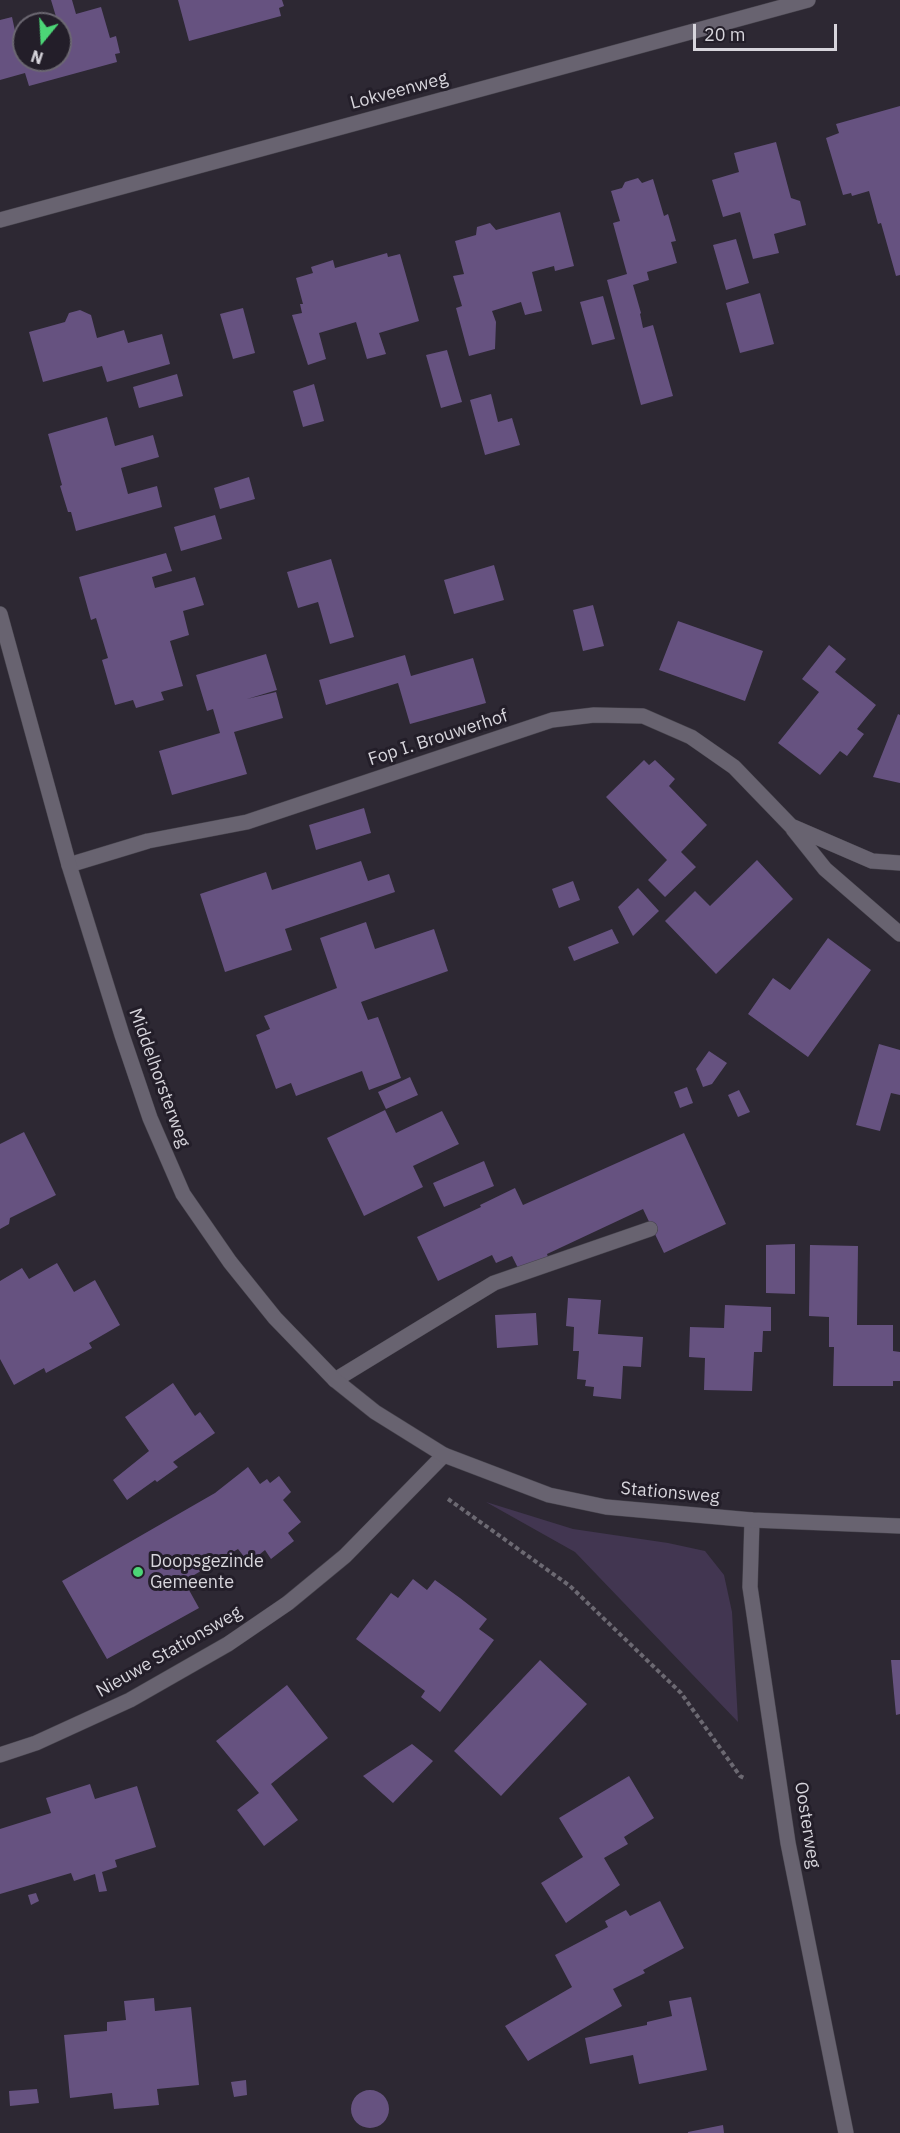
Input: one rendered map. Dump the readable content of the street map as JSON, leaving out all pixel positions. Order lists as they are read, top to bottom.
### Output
{
  "streets": {
    "street": [
      "Lokveenweg",
      "Fop I. Brouwerhof",
      "Middelhorsterweg",
      "Stationsweg",
      "Nieuwe Stationsweg",
      "Oosterweg"
    ]
  },
  "crossings": [
    ["Fop I. Brouwerhof", "Middelhorsterweg"],
    ["Middelhorsterweg", "Stationsweg"],
    ["Middelhorsterweg", "Nieuwe Stationsweg"],
    ["Stationsweg", "Nieuwe Stationsweg"],
    ["Stationsweg", "Oosterweg"]
  ],
  "places": ["Doopsgezinde Gemeente"],
  "scale_bar": "20 m",
  "north": "bottom"
}
